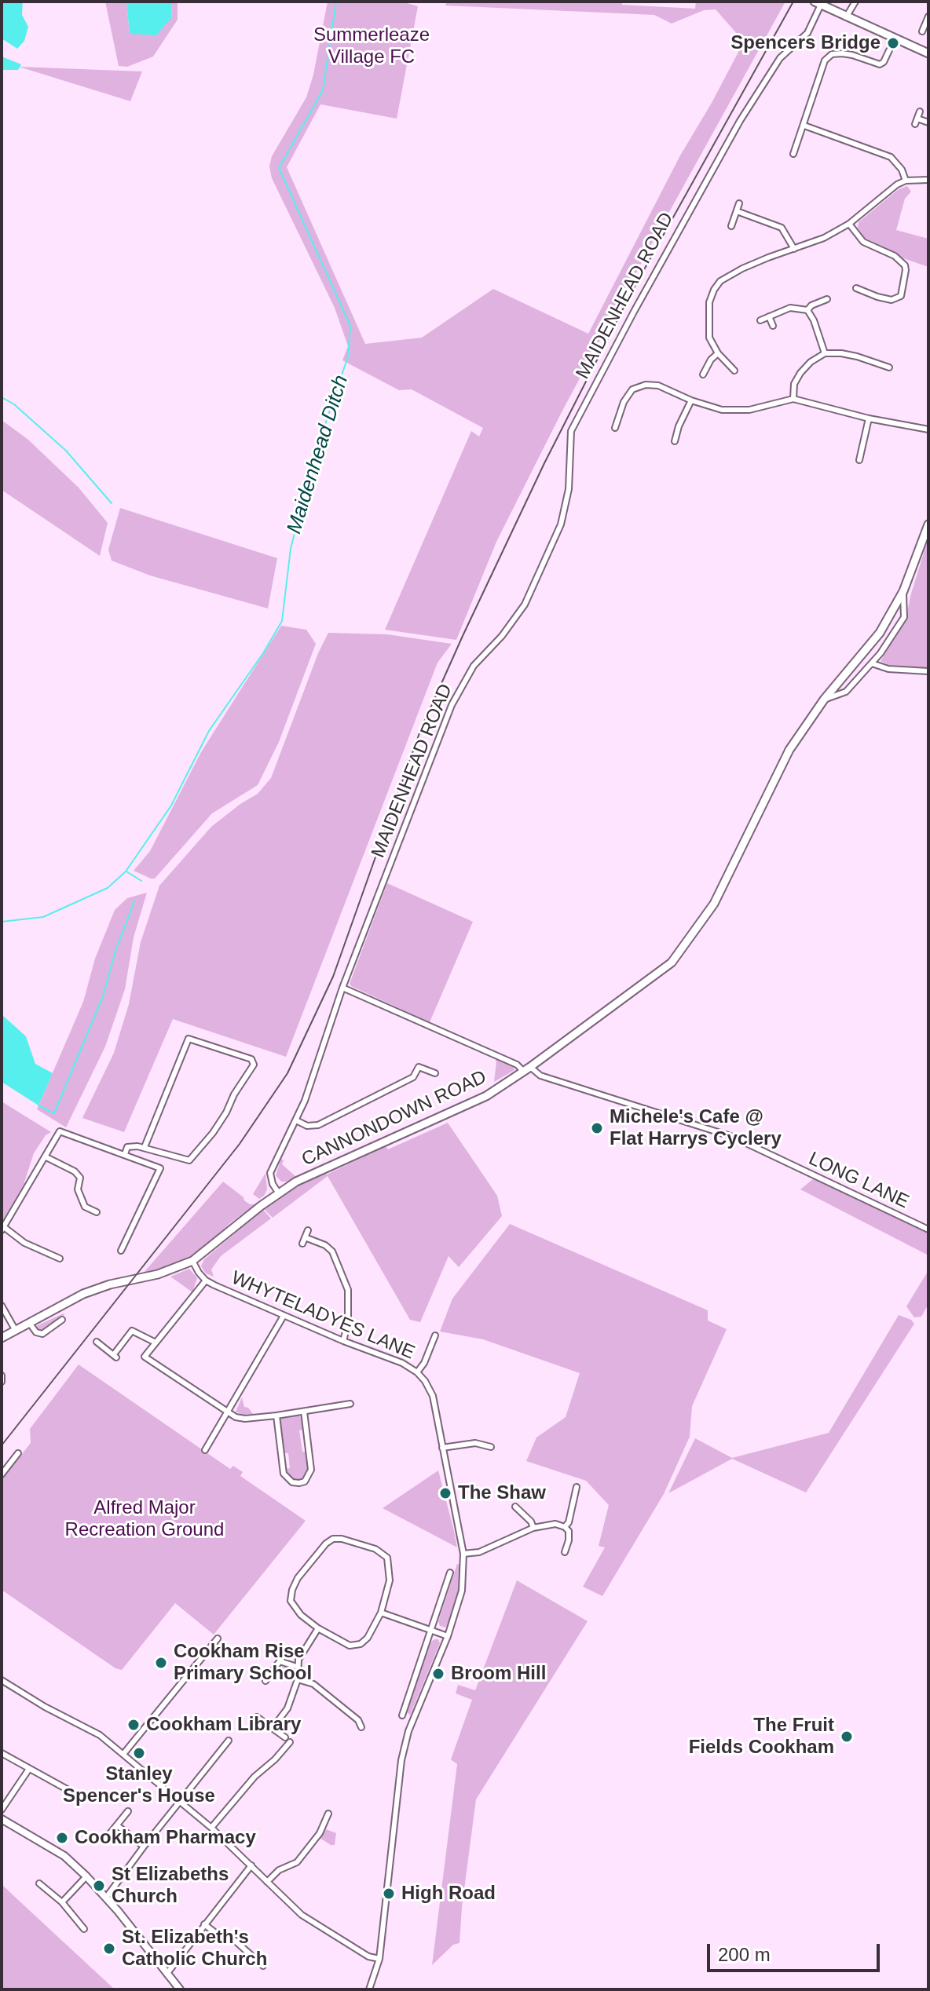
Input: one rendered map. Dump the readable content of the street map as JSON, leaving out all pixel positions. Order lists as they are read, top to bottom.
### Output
{
  "streets": {
    "main road": ["CANNONDOWN ROAD"],
    "street": ["MAIDENHEAD ROAD", "LONG LANE", "WHYTELADYES LANE"]
  },
  "crossings": [
    ["MAIDENHEAD ROAD", "CANNONDOWN ROAD"],
    ["MAIDENHEAD ROAD", "LONG LANE"],
    ["CANNONDOWN ROAD", "LONG LANE"]
  ],
  "water": ["Maidenhead Ditch"],
  "parks": ["Summerleaze Village FC", "Alfred Major Recreation Ground"],
  "places": [
    "Spencers Bridge",
    "Michele's Cafe @ Flat Harrys Cyclery",
    "The Shaw",
    "Cookham Rise Primary School",
    "Broom Hill",
    "Cookham Library",
    "The Fruit Fields Cookham",
    "Stanley Spencer's House",
    "Cookham Pharmacy",
    "St Elizabeths Church",
    "High Road",
    "St. Elizabeth's Catholic Church"
  ],
  "scale_bar": "200 m"
}
